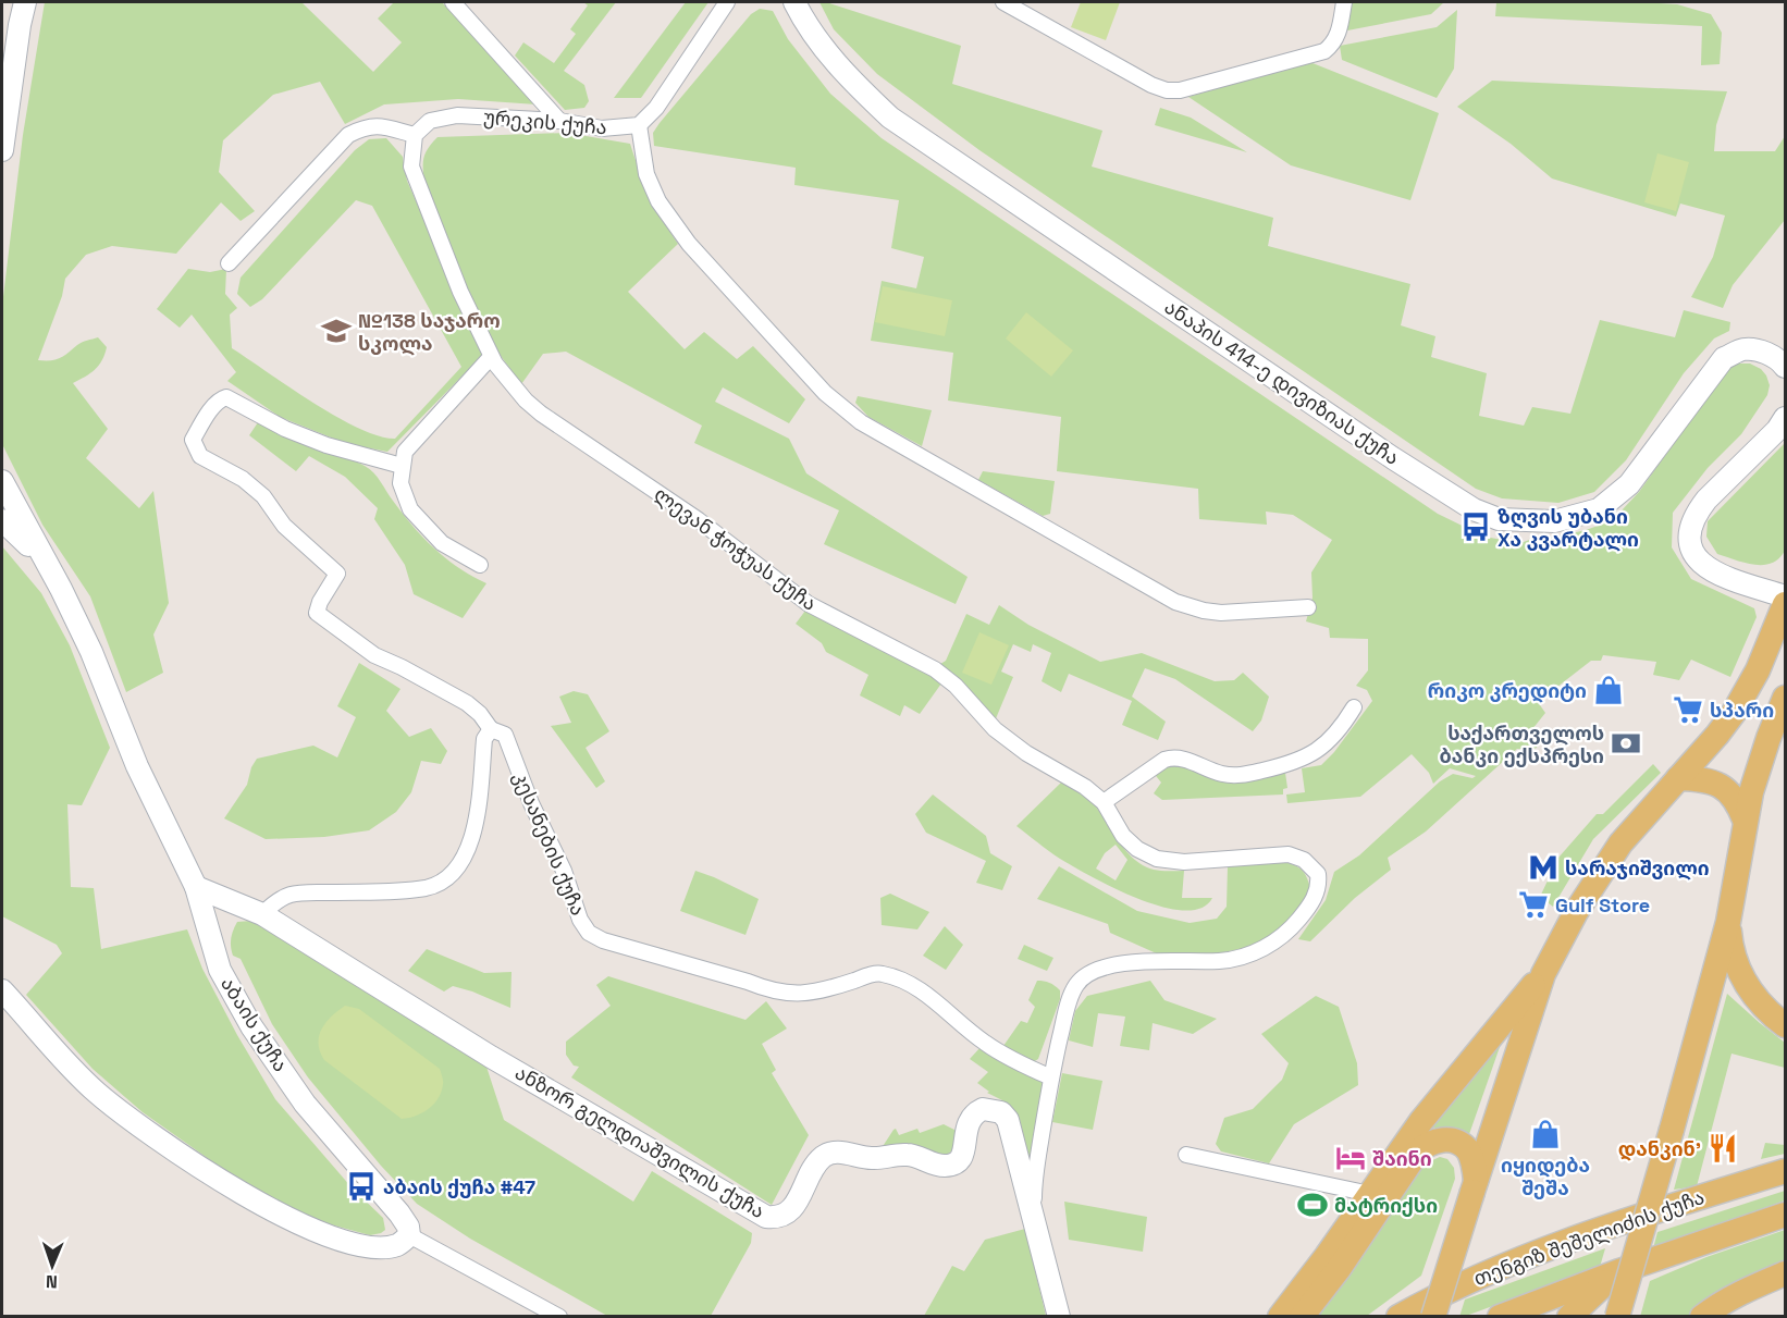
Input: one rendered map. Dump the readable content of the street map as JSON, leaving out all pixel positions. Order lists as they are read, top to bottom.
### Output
{
  "streets": {
    "main road": ["თენგიზ შეშელიძის ქუჩა"],
    "street": [
      "ურეკის ქუჩა",
      "ანაპის 414-ე დივიზიას ქუჩა",
      "ლევან ჭოჭუას ქუჩა",
      "კესანების ქუჩა",
      "აბაის ქუჩა",
      "ანზორ გელდიაშვილის ქუჩა"
    ]
  },
  "crossings": [
    ["ურეკის ქუჩა", "ლევან ჭოჭუას ქუჩა"],
    ["ლევან ჭოჭუას ქუჩა", "კესანების ქუჩა"],
    ["ლევან ჭოჭუას ქუჩა", "ანზორ გელდიაშვილის ქუჩა"],
    ["კესანების ქუჩა", "ანზორ გელდიაშვილის ქუჩა"],
    ["აბაის ქუჩა", "ანზორ გელდიაშვილის ქუჩა"]
  ],
  "places": {
    "school or university": ["№138 საჯარო სკოლა"],
    "bus stop": ["ზღვის უბანი Xა კვარტალი", "აბაის ქუჩა #47"],
    "shop": ["რიკო კრედიტი", "იყიდება შეშა"],
    "supermarket": ["სპარი", "Gulf Store"],
    "bank": ["საქართველოს ბანკი ექსპრესი"],
    "metro station": ["სარაჯიშვილი"],
    "restaurant": ["დანკინ'"],
    "hotel": ["შაინი"],
    "sports": ["მატრიქსი"]
  },
  "north": "bottom"
}
